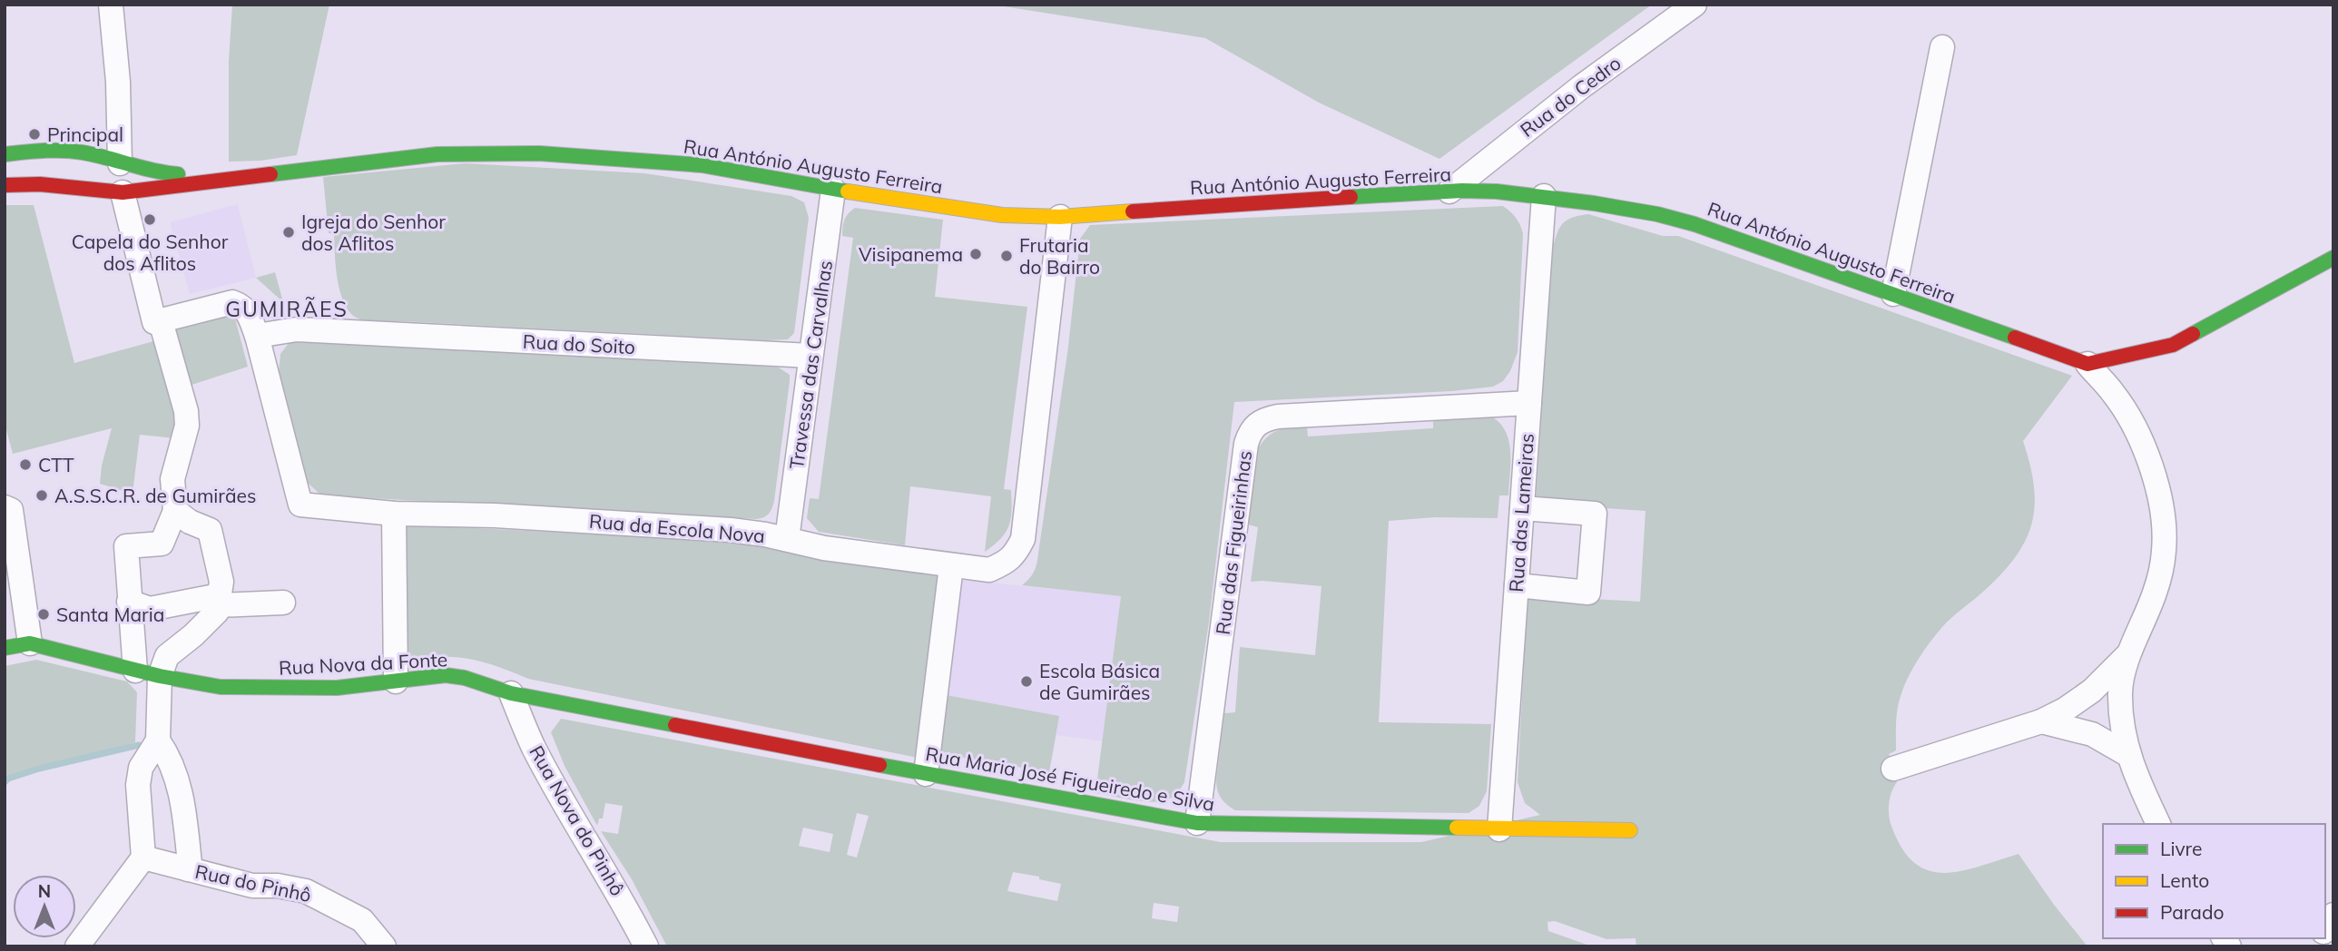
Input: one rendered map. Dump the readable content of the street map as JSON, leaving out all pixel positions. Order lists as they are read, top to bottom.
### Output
{
  "streets": {
    "street": [
      "Rua do Cedro",
      "Rua António Augusto Ferreira",
      "Rua do Soito",
      "Travessa das Carvalhas",
      "Rua das Lameiras",
      "Rua da Escola Nova",
      "Rua das Figueirinhas",
      "Rua Nova da Fonte",
      "Rua Maria José Figueiredo e Silva",
      "Rua Nova do Pinhô",
      "Rua do Pinhô"
    ]
  },
  "crossings": [
    ["Rua do Cedro", "Rua António Augusto Ferreira"],
    ["Rua António Augusto Ferreira", "Travessa das Carvalhas"],
    ["Rua António Augusto Ferreira", "Rua das Lameiras"],
    ["Rua António Augusto Ferreira", "Rua da Escola Nova"],
    ["Rua do Soito", "Travessa das Carvalhas"],
    ["Rua do Soito", "Rua da Escola Nova"],
    ["Travessa das Carvalhas", "Rua da Escola Nova"],
    ["Rua das Lameiras", "Rua das Figueirinhas"],
    ["Rua das Lameiras", "Rua Maria José Figueiredo e Silva"],
    ["Rua das Figueirinhas", "Rua Maria José Figueiredo e Silva"],
    ["Rua Nova da Fonte", "Rua Maria José Figueiredo e Silva"],
    ["Rua Nova da Fonte", "Rua Nova do Pinhô"],
    ["Rua Maria José Figueiredo e Silva", "Rua Nova do Pinhô"]
  ],
  "districts": ["GUMIRÃES"],
  "places": [
    "Principal",
    "Capela do Senhor dos Aflitos",
    "Igreja do Senhor dos Aflitos",
    "Visipanema",
    "Frutaria do Bairro",
    "CTT",
    "A.S.S.C.R. de Gumirães",
    "Santa Maria",
    "Escola Básica de Gumirães"
  ],
  "legend": ["Livre", "Lento", "Parado"],
  "north": "top"
}
